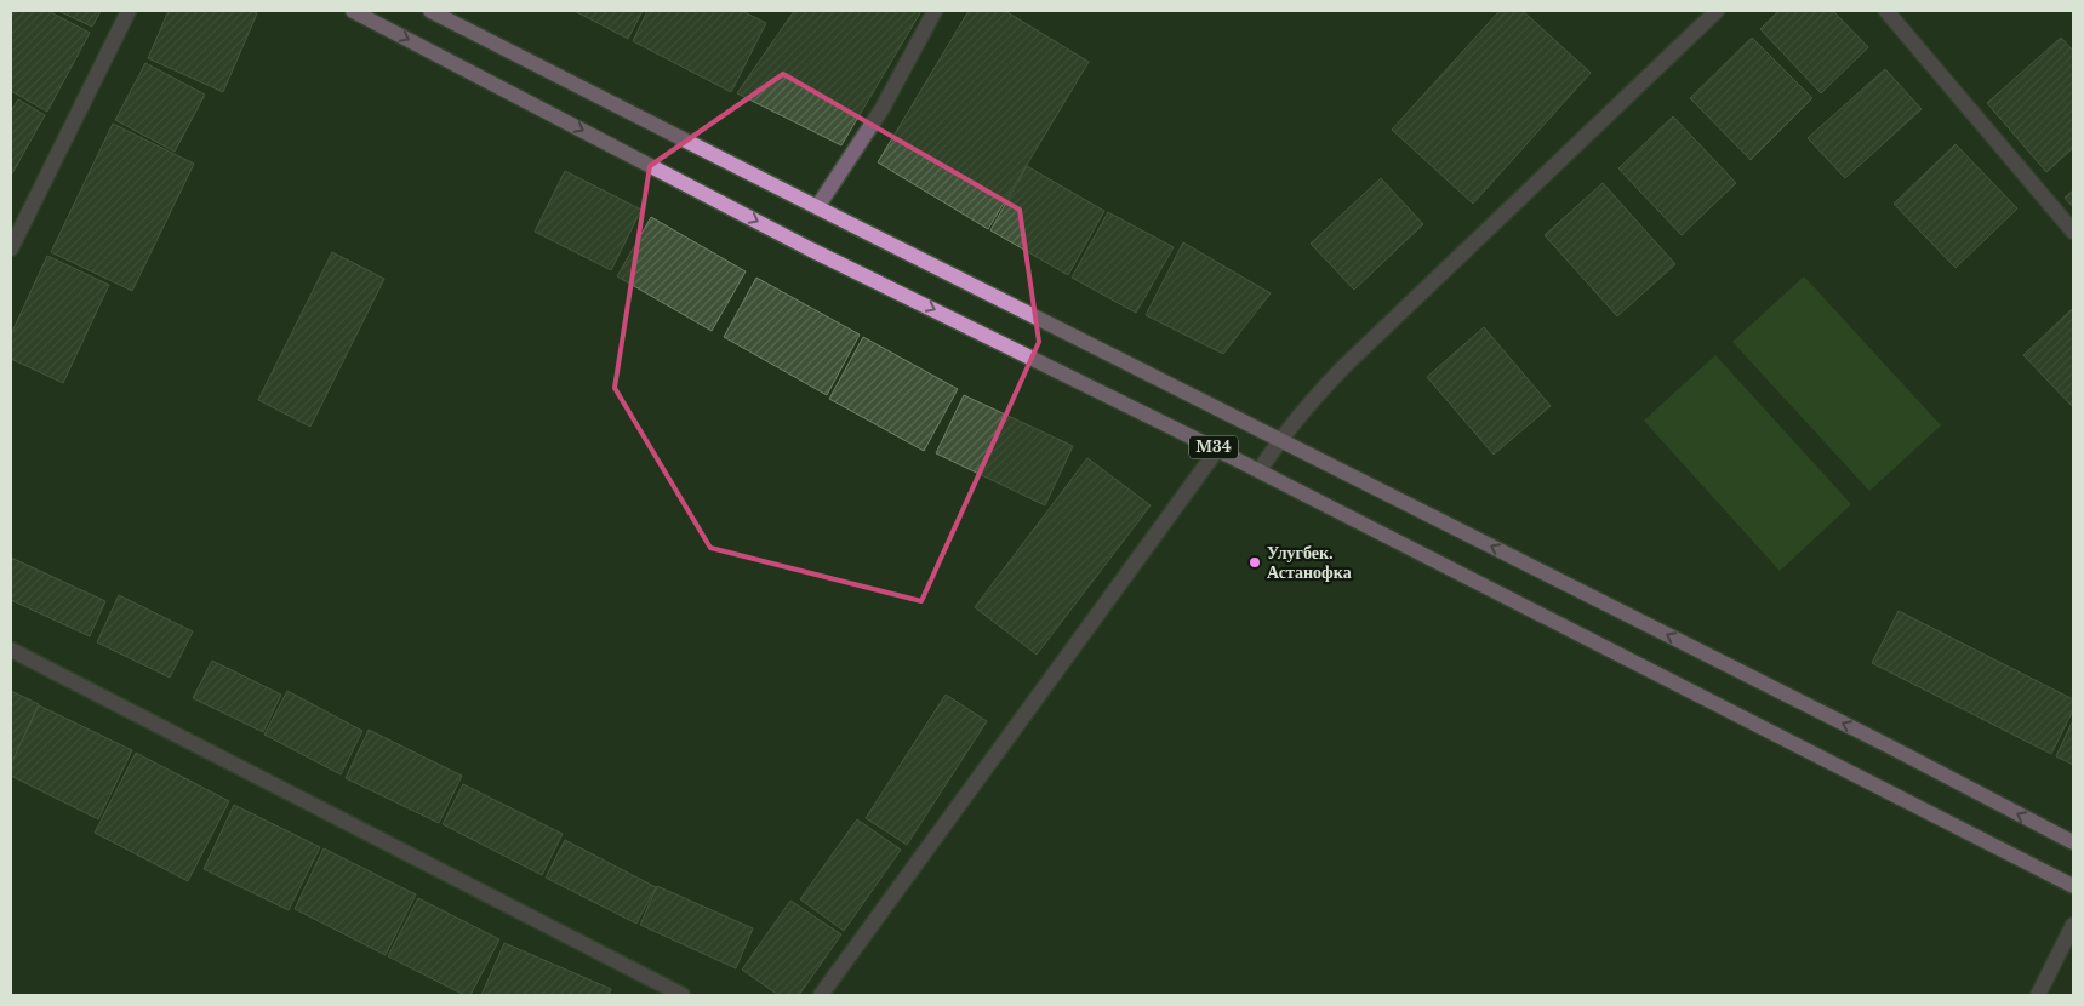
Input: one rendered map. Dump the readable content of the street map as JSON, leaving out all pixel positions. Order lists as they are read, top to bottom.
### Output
{
  "streets": {
    "main road": ["M34"]
  },
  "places": ["Улугбек. Астанофка"]
}
